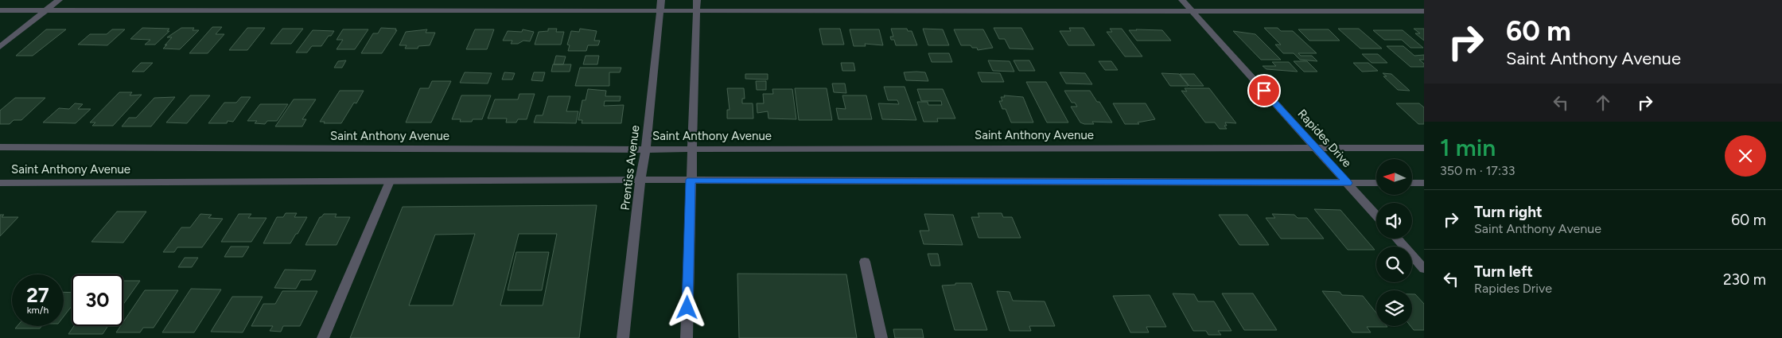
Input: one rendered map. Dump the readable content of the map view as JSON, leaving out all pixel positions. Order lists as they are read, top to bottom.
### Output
{
  "streets": {
    "street": ["Saint Anthony Avenue", "Rapides Drive", "Prentiss Avenue"]
  },
  "crossings": [
    ["Saint Anthony Avenue", "Rapides Drive"],
    ["Saint Anthony Avenue", "Prentiss Avenue"]
  ],
  "north": "left",
  "page": {
    "turn": ["60 m", "Saint Anthony Avenue"],
    "heading": ["1 min", "350 m · 17:33"],
    "list": [
      {
        "name": "Turn right",
        "note": "Saint Anthony Avenue",
        "value": "60 m"
      },
      {
        "name": "Turn left",
        "note": "Rapides Drive",
        "value": "230 m"
      }
    ],
    "speed": "27 km/h",
    "limit": "30"
  }
}
